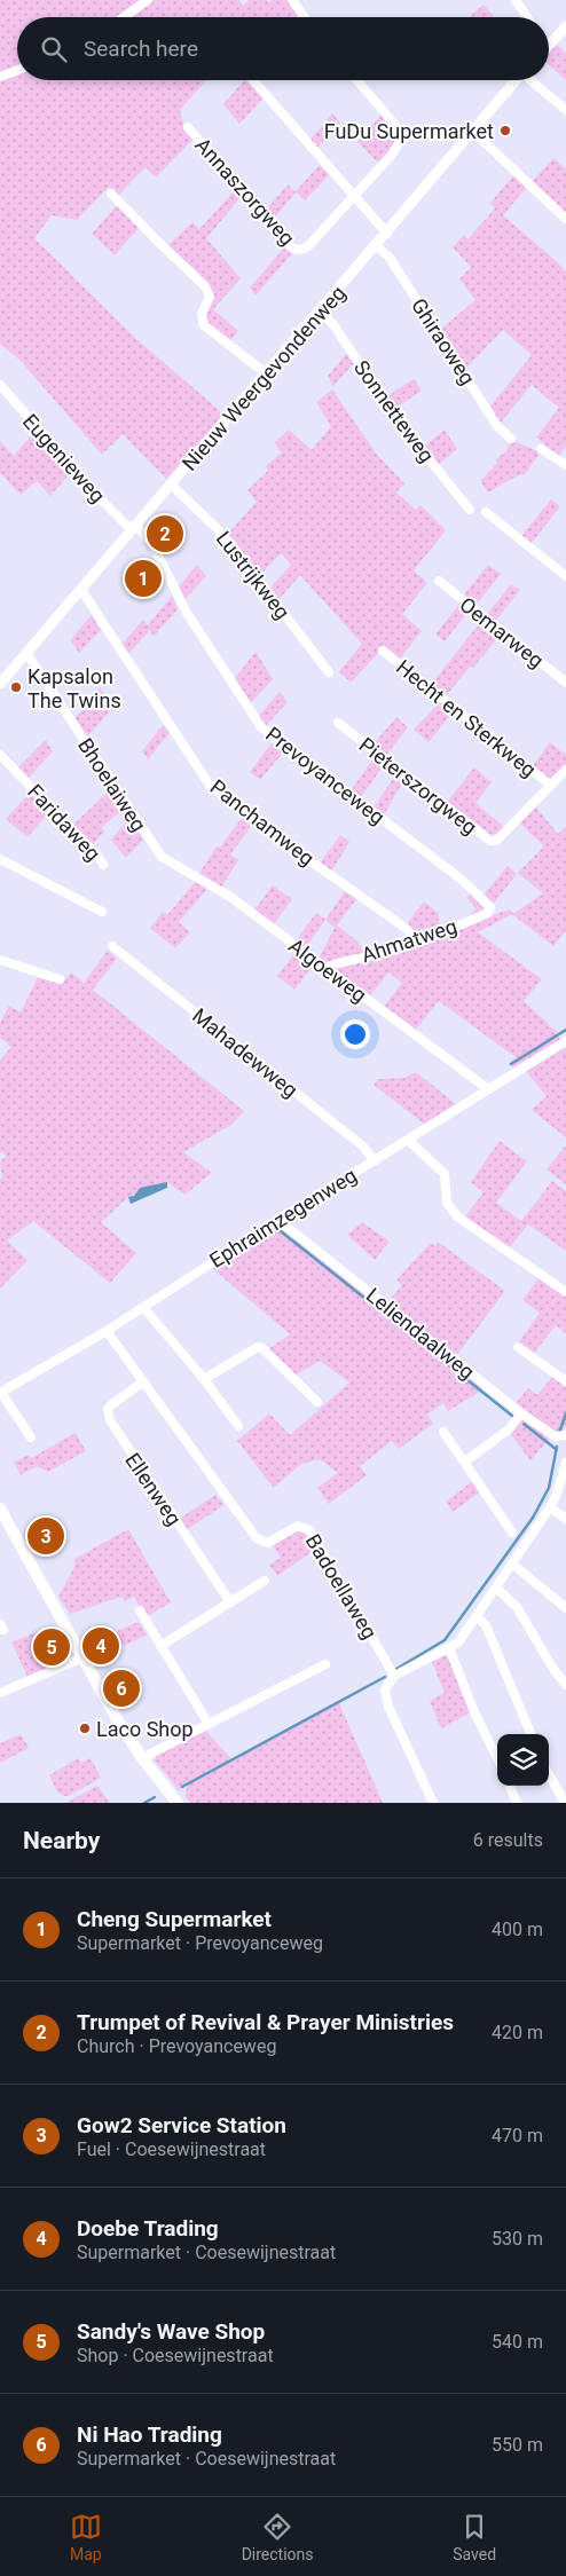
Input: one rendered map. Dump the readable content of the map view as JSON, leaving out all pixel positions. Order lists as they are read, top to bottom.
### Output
{
  "streets": {
    "street": [
      "Annaszorgweg",
      "Ghiraoweg",
      "Nieuw Weergevondenweg",
      "Sonnetteweg",
      "Eugenieweg",
      "Lustrijkweg",
      "Oemarweg",
      "Hecht en Sterkweg",
      "Prevoyanceweg",
      "Bhoelaiweg",
      "Pieterszorgweg",
      "Faridaweg",
      "Panchamweg",
      "Ahmatweg",
      "Algoeweg",
      "Mahadewweg",
      "Ephraimzegenweg",
      "Leliendaalweg",
      "Ellenweg",
      "Badoellaweg"
    ]
  },
  "crossings": [
    ["Ghiraoweg", "Nieuw Weergevondenweg"],
    ["Nieuw Weergevondenweg", "Sonnetteweg"],
    ["Nieuw Weergevondenweg", "Eugenieweg"],
    ["Nieuw Weergevondenweg", "Lustrijkweg"],
    ["Nieuw Weergevondenweg", "Prevoyanceweg"],
    ["Nieuw Weergevondenweg", "Bhoelaiweg"],
    ["Nieuw Weergevondenweg", "Panchamweg"],
    ["Eugenieweg", "Prevoyanceweg"],
    ["Hecht en Sterkweg", "Pieterszorgweg"],
    ["Prevoyanceweg", "Ahmatweg"],
    ["Bhoelaiweg", "Algoeweg"],
    ["Panchamweg", "Ahmatweg"],
    ["Ahmatweg", "Algoeweg"],
    ["Algoeweg", "Ephraimzegenweg"],
    ["Mahadewweg", "Ephraimzegenweg"],
    ["Ephraimzegenweg", "Leliendaalweg"],
    ["Ephraimzegenweg", "Badoellaweg"],
    ["Ellenweg", "Badoellaweg"]
  ],
  "places": ["FuDu Supermarket", "Kapsalon The Twins", "Laco Shop"],
  "page": {
    "search": "Search here",
    "pins": [
      "2",
      "1",
      "3",
      "4",
      "5",
      "6"
    ],
    "heading": ["Nearby", "6 results"],
    "list": [
      {
        "mark": "1",
        "name": "Cheng Supermarket",
        "note": "Supermarket · Prevoyanceweg",
        "value": "400 m"
      },
      {
        "mark": "2",
        "name": "Trumpet of Revival & Prayer Ministries",
        "note": "Church · Prevoyanceweg",
        "value": "420 m"
      },
      {
        "mark": "3",
        "name": "Gow2 Service Station",
        "note": "Fuel · Coesewijnestraat",
        "value": "470 m"
      },
      {
        "mark": "4",
        "name": "Doebe Trading",
        "note": "Supermarket · Coesewijnestraat",
        "value": "530 m"
      },
      {
        "mark": "5",
        "name": "Sandy's Wave Shop",
        "note": "Shop · Coesewijnestraat",
        "value": "540 m"
      },
      {
        "mark": "6",
        "name": "Ni Hao Trading",
        "note": "Supermarket · Coesewijnestraat",
        "value": "550 m"
      }
    ],
    "nav": ["Map", "Directions", "Saved"]
  }
}
